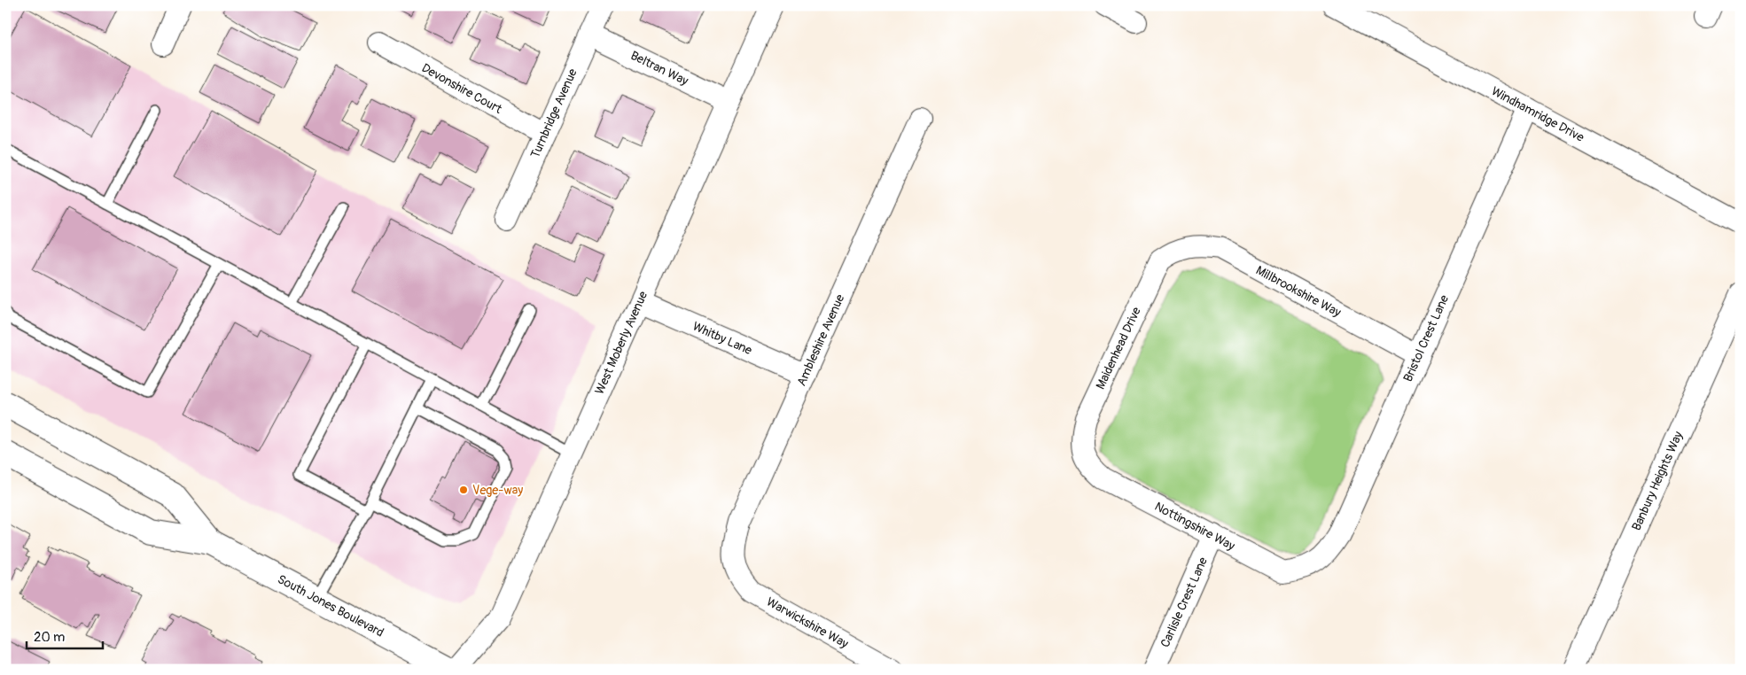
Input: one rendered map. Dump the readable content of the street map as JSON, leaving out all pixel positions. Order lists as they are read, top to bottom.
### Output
{
  "streets": {
    "main road": ["South Jones Boulevard"],
    "street": [
      "Beltran Way",
      "Devonshire Court",
      "Turnbridge Avenue",
      "Windhamridge Drive",
      "Millbrookshire Way",
      "Whitby Lane",
      "Bristol Crest Lane",
      "Ambleshire Avenue",
      "West Moberly Avenue",
      "Maidenhead Drive",
      "Banbury Heights Way",
      "Nottingshire Way",
      "Carlisle Crest Lane",
      "Warwickshire Way"
    ]
  },
  "crossings": [
    ["Beltran Way", "Turnbridge Avenue"],
    ["Beltran Way", "West Moberly Avenue"],
    ["Devonshire Court", "Turnbridge Avenue"],
    ["Windhamridge Drive", "Bristol Crest Lane"],
    ["Millbrookshire Way", "Bristol Crest Lane"],
    ["Millbrookshire Way", "Maidenhead Drive"],
    ["Whitby Lane", "Ambleshire Avenue"],
    ["Whitby Lane", "West Moberly Avenue"],
    ["Bristol Crest Lane", "Nottingshire Way"],
    ["Ambleshire Avenue", "Warwickshire Way"],
    ["Maidenhead Drive", "Nottingshire Way"],
    ["Nottingshire Way", "Carlisle Crest Lane"]
  ],
  "places": ["Vege-way"],
  "scale_bar": "20 m"
}
